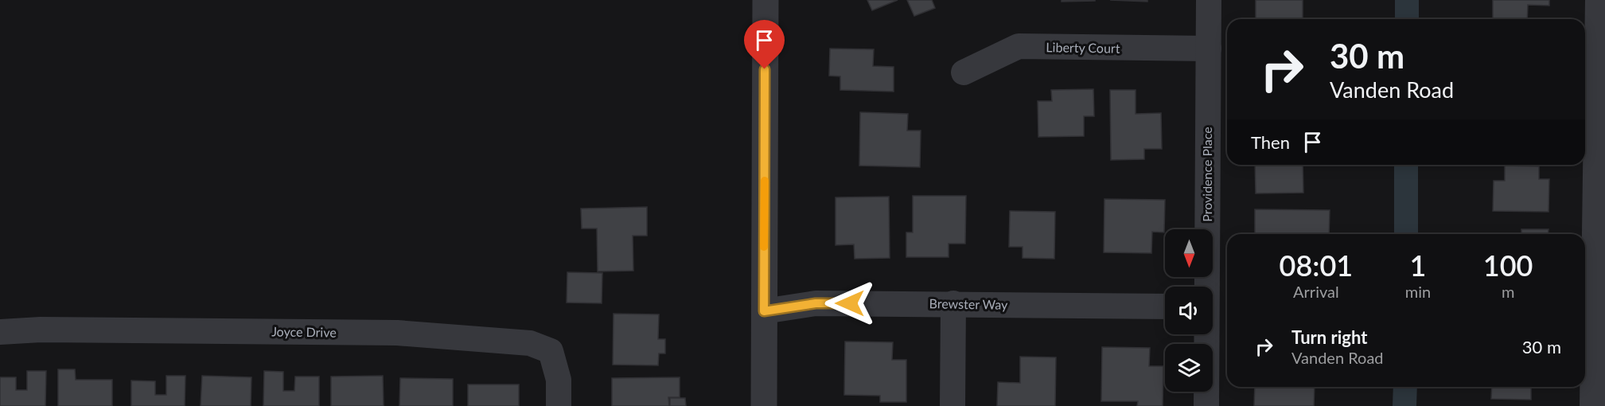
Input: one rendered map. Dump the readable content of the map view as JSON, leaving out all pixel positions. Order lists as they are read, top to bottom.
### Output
{
  "streets": {
    "street": [
      "Liberty Court",
      "Providence Place",
      "Brewster Way",
      "Joyce Drive"
    ]
  },
  "crossings": [
    ["Liberty Court", "Providence Place"]
  ],
  "north": "bottom",
  "page": {
    "turn": ["30 m", "Vanden Road"],
    "then": "Then",
    "eta": [
      "08:01",
      "Arrival",
      "1",
      "min",
      "100",
      "m"
    ],
    "list": [
      {
        "name": "Turn right",
        "note": "Vanden Road",
        "value": "30 m"
      }
    ]
  }
}
